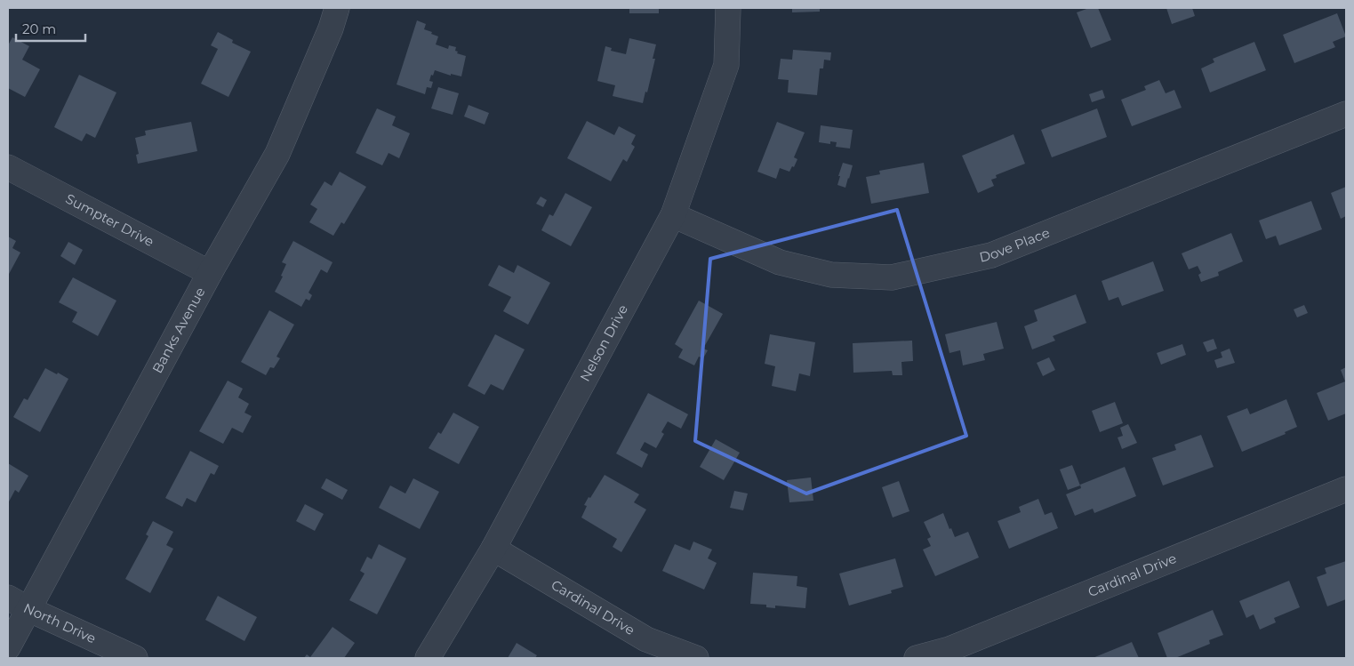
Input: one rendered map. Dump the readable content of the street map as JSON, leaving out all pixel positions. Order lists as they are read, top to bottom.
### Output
{
  "streets": {
    "street": [
      "Sumpter Drive",
      "Dove Place",
      "Banks Avenue",
      "Nelson Drive",
      "Cardinal Drive",
      "North Drive"
    ]
  },
  "crossings": [
    ["Sumpter Drive", "Banks Avenue"],
    ["Dove Place", "Nelson Drive"],
    ["Banks Avenue", "North Drive"],
    ["Nelson Drive", "Cardinal Drive"]
  ],
  "scale_bar": "20 m"
}
